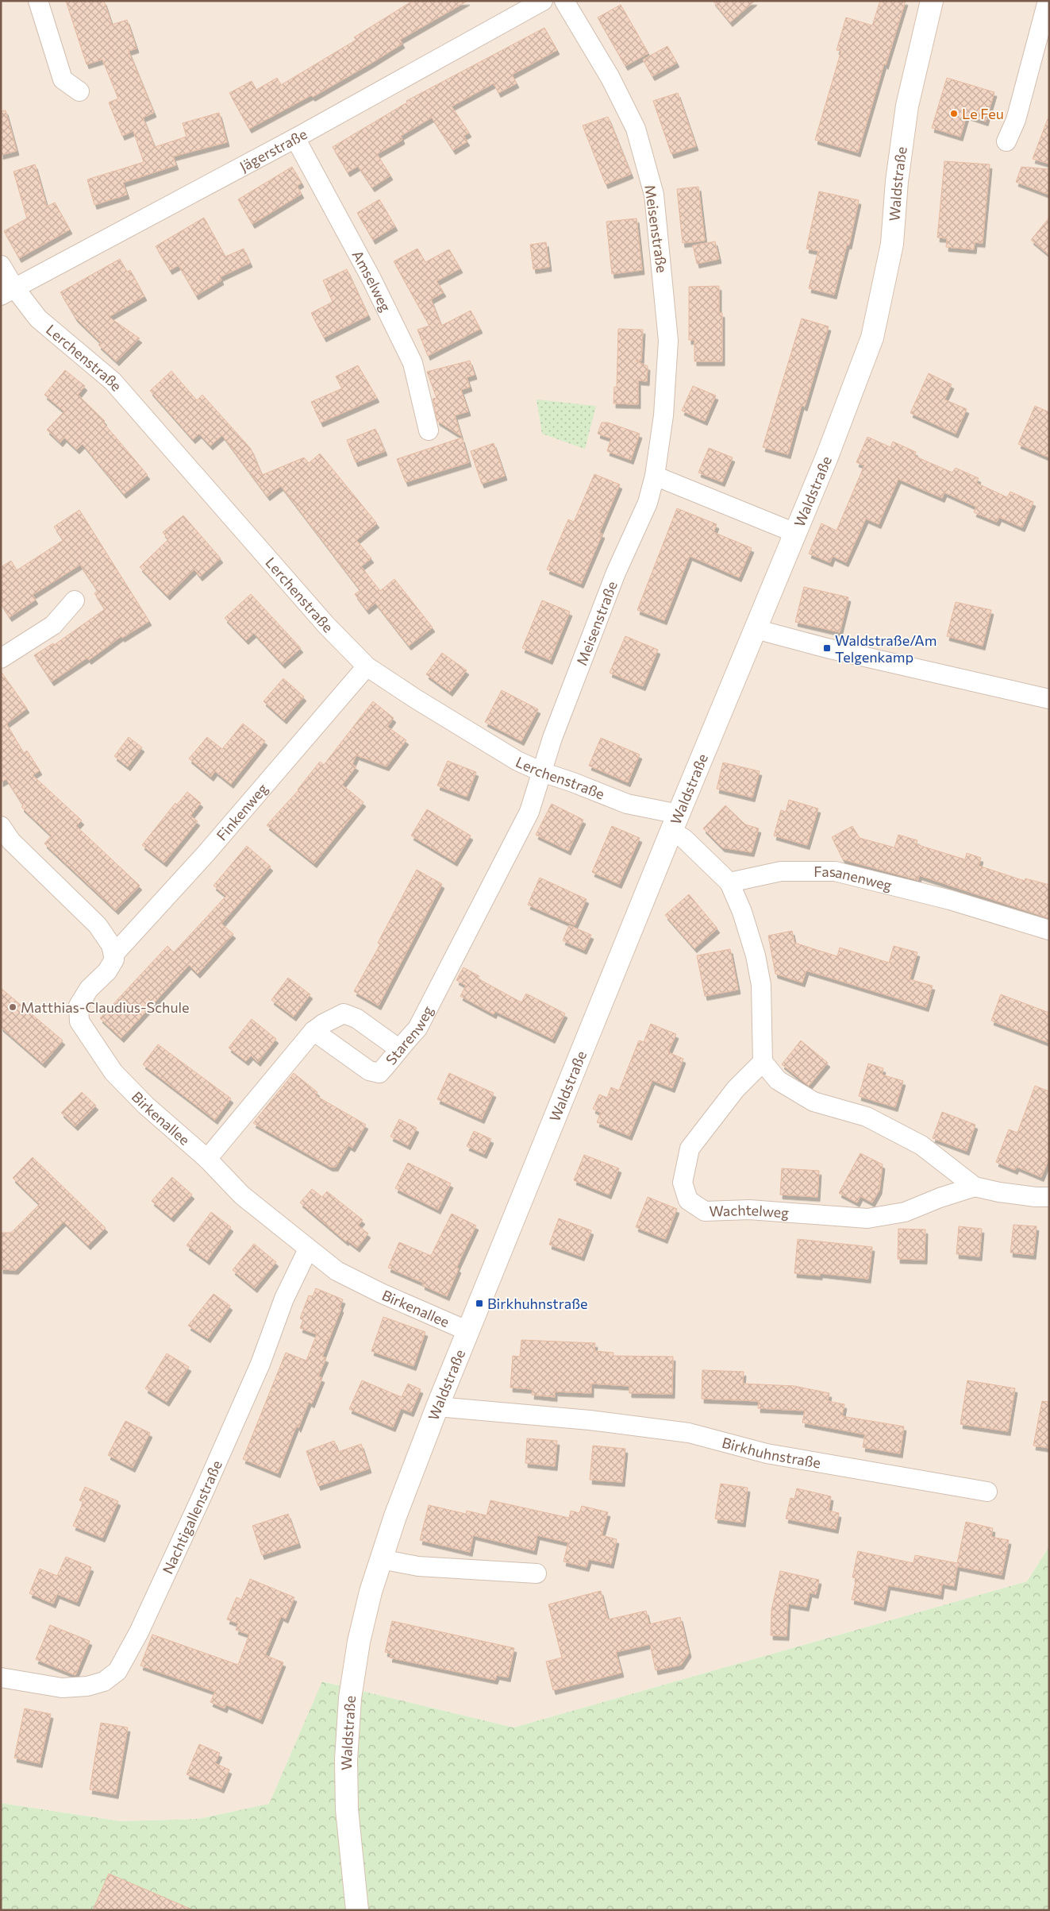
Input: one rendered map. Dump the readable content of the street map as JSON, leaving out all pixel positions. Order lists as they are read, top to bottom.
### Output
{
  "streets": {
    "street": [
      "Jägerstraße",
      "Waldstraße",
      "Meisenstraße",
      "Amselweg",
      "Lerchenstraße",
      "Finkenweg",
      "Fasanenweg",
      "Starenweg",
      "Birkenallee",
      "Wachtelweg",
      "Birkhuhnstraße",
      "Nachtigallenstraße"
    ]
  },
  "crossings": [
    ["Jägerstraße", "Amselweg"],
    ["Jägerstraße", "Lerchenstraße"],
    ["Waldstraße", "Lerchenstraße"],
    ["Waldstraße", "Birkenallee"],
    ["Waldstraße", "Birkhuhnstraße"],
    ["Meisenstraße", "Lerchenstraße"],
    ["Meisenstraße", "Starenweg"],
    ["Lerchenstraße", "Finkenweg"],
    ["Lerchenstraße", "Starenweg"],
    ["Finkenweg", "Birkenallee"],
    ["Birkenallee", "Nachtigallenstraße"]
  ],
  "places": {
    "other": ["Le Feu", "Matthias-Claudius-Schule"],
    "transit": ["Waldstraße/Am Telgenkamp", "Birkhuhnstraße"]
  }
}
